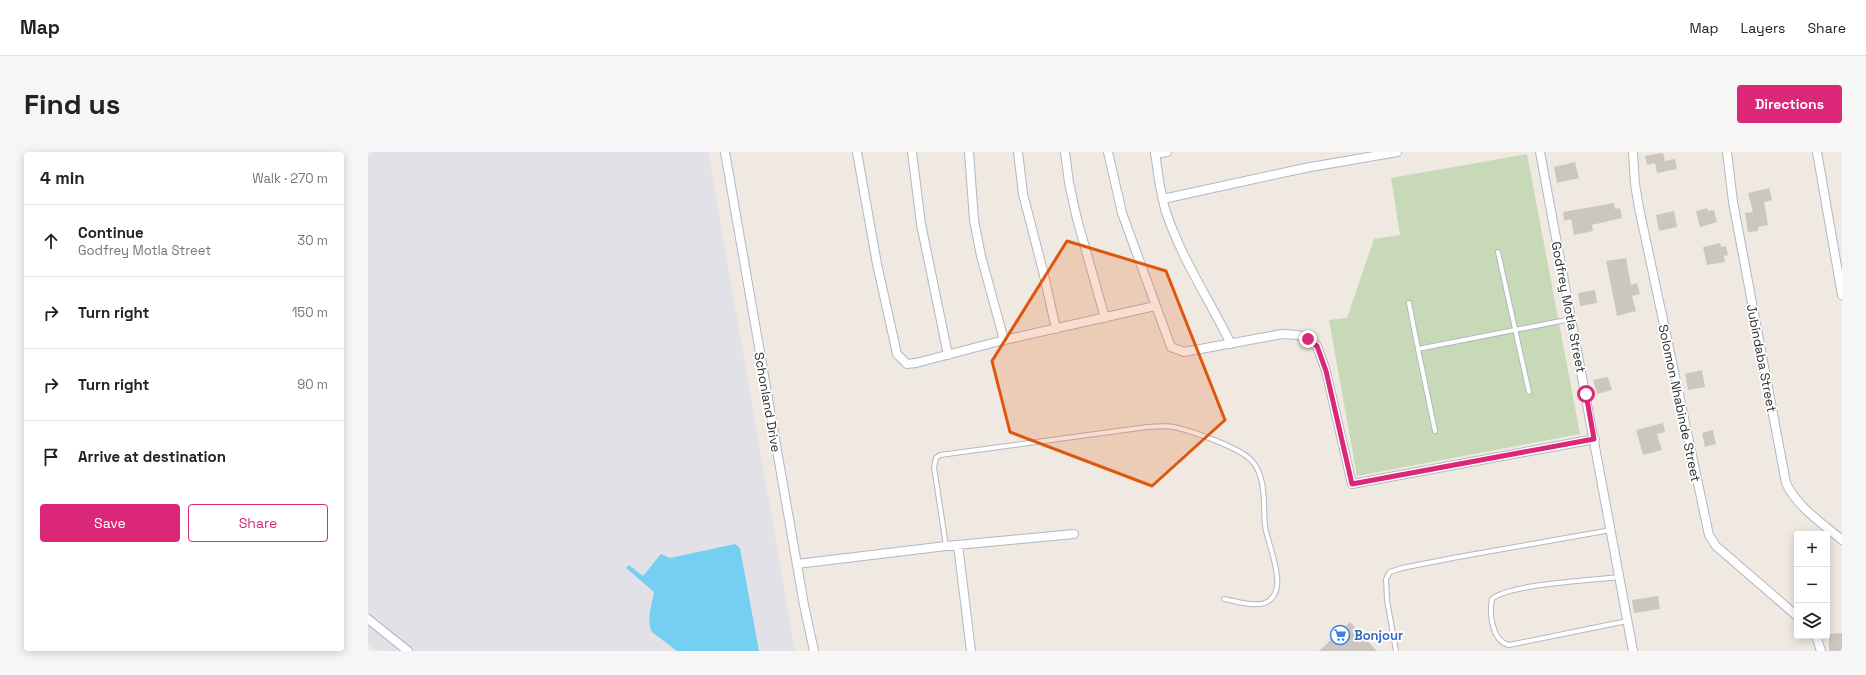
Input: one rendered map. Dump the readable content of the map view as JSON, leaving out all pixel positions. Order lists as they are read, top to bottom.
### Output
{
  "streets": {
    "street": [
      "Godfrey Motla Street",
      "Jubindaba Street",
      "Schonland Drive",
      "Solomon Nhabinde Street"
    ]
  },
  "places": {
    "supermarket": ["Bonjour"]
  },
  "page": {
    "header": "Map",
    "nav": ["Map", "Layers", "Share"],
    "buttons": [
      "Directions",
      ["Save", "Share"]
    ],
    "title": "Find us",
    "heading": ["4 min", "Walk · 270 m"],
    "list": [
      ["Continue", "Godfrey Motla Street", "30 m"],
      ["Turn right", "150 m"],
      ["Turn right", "90 m"],
      "Arrive at destination"
    ],
    "map_buttons": ["+", "−"]
  }
}
